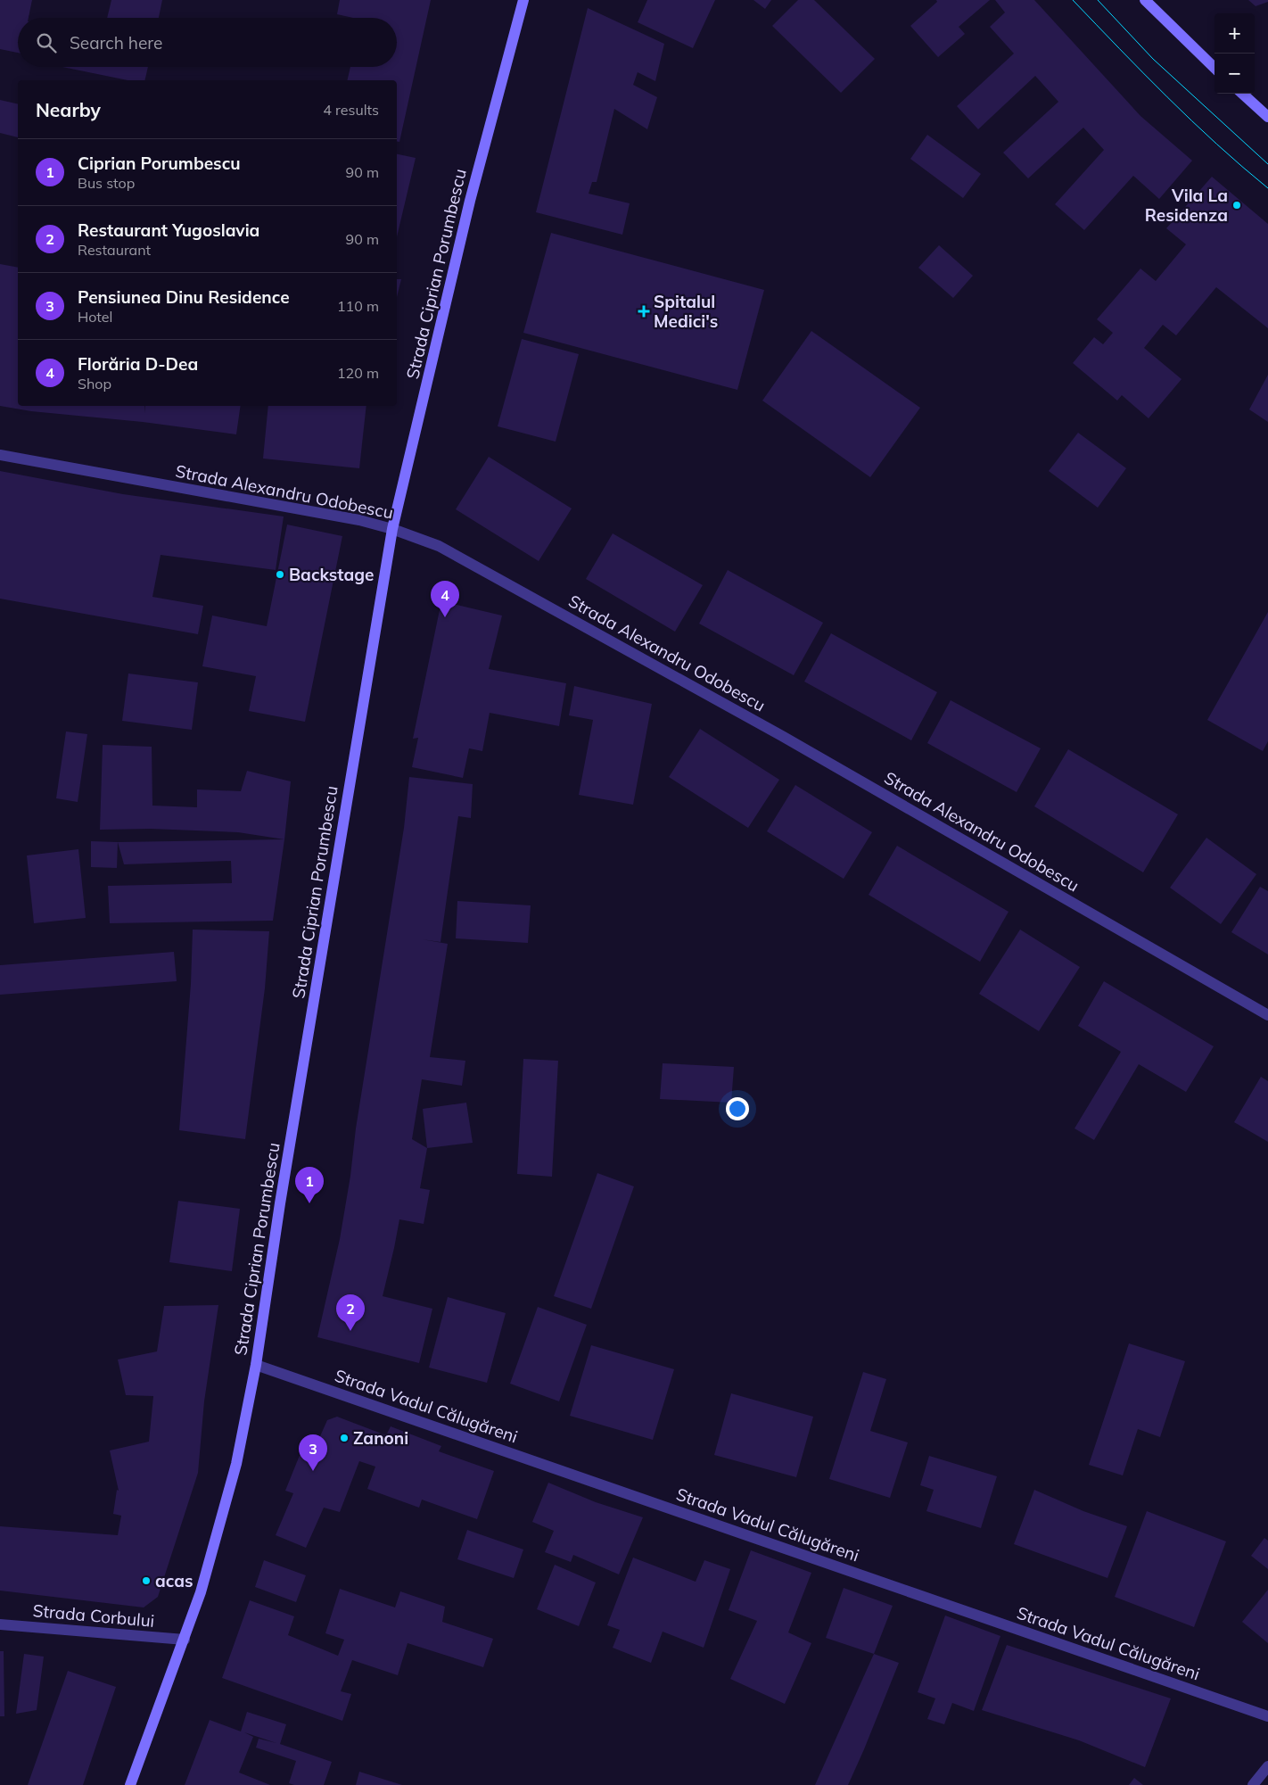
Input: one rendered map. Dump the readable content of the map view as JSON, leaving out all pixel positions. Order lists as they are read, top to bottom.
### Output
{
  "streets": {
    "street": [
      "Strada Ciprian Porumbescu",
      "Strada Alexandru Odobescu",
      "Strada Vadul Călugăreni",
      "Strada Corbului"
    ]
  },
  "crossings": [
    ["Strada Ciprian Porumbescu", "Strada Alexandru Odobescu"],
    ["Strada Ciprian Porumbescu", "Strada Vadul Călugăreni"],
    ["Strada Ciprian Porumbescu", "Strada Corbului"]
  ],
  "places": {
    "other": [
      "Vila La Residenza",
      "Backstage",
      "Zanoni",
      "acas"
    ],
    "health": ["Spitalul Medici's"]
  },
  "page": {
    "map_buttons": ["+", "−"],
    "search": "Search here",
    "heading": ["Nearby", "4 results"],
    "list": [
      {
        "mark": "1",
        "name": "Ciprian Porumbescu",
        "note": "Bus stop",
        "value": "90 m"
      },
      {
        "mark": "2",
        "name": "Restaurant Yugoslavia",
        "note": "Restaurant",
        "value": "90 m"
      },
      {
        "mark": "3",
        "name": "Pensiunea Dinu Residence",
        "note": "Hotel",
        "value": "110 m"
      },
      {
        "mark": "4",
        "name": "Florăria D-Dea",
        "note": "Shop",
        "value": "120 m"
      }
    ],
    "pins": [
      "4",
      "1",
      "2",
      "3"
    ]
  }
}
